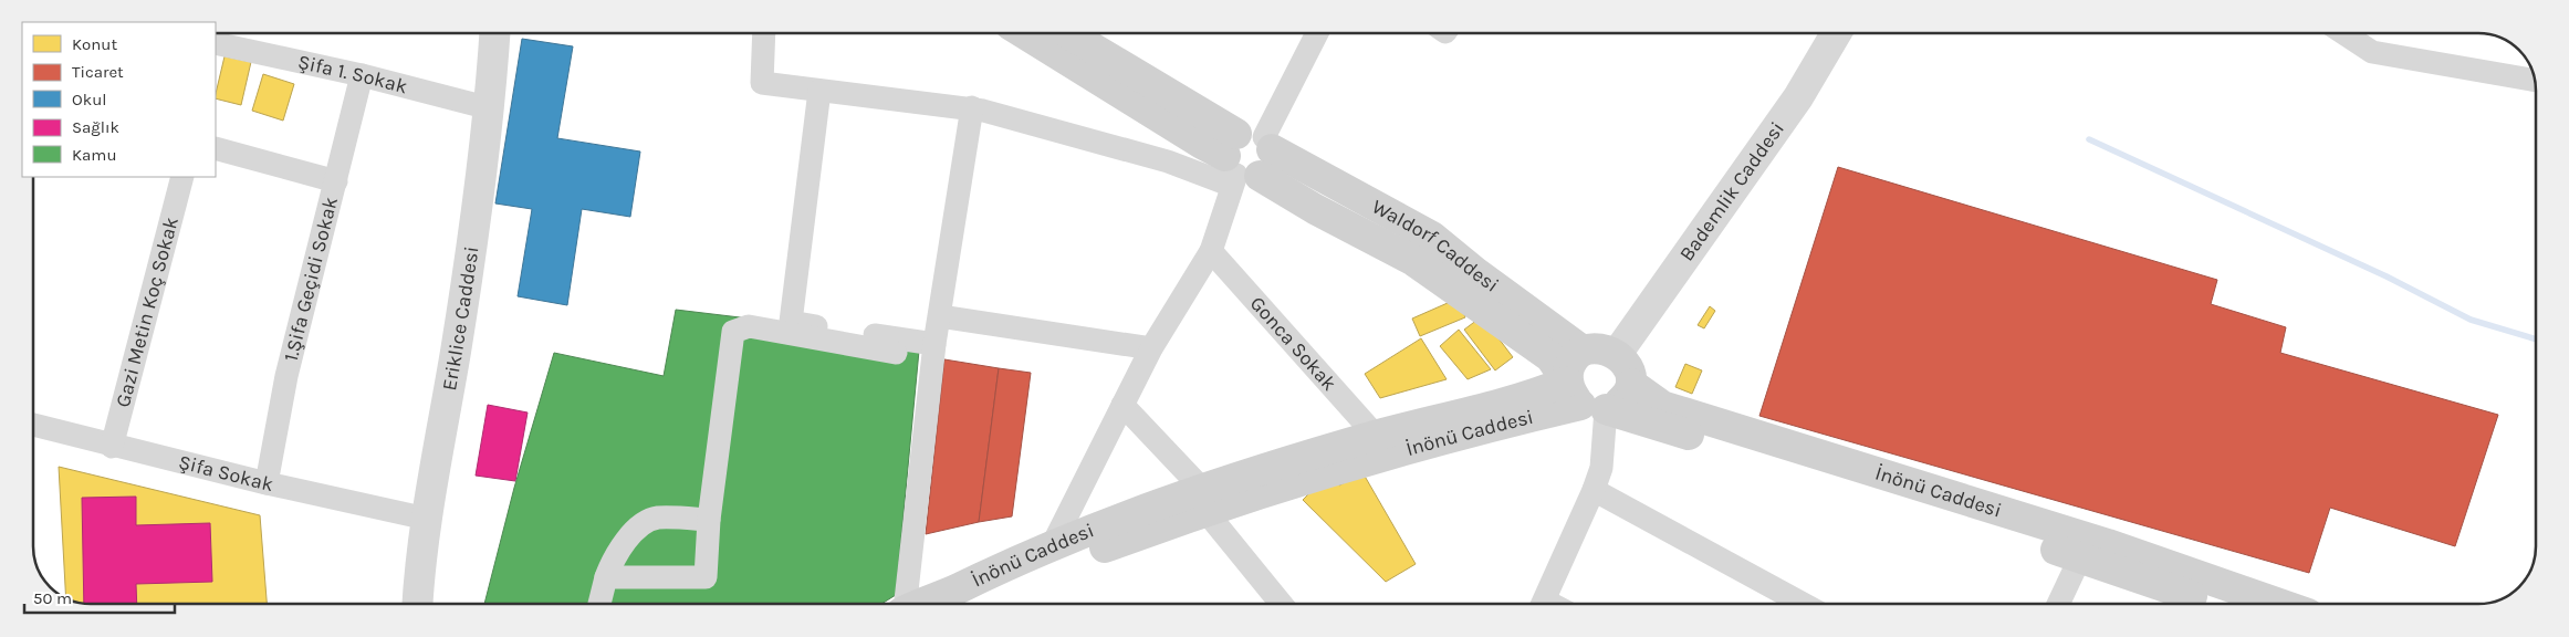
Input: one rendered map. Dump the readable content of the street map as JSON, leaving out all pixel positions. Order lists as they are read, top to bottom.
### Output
{
  "streets": {
    "main road": ["Waldorf Caddesi", "İnönü Caddesi"],
    "street": [
      "Şifa 1. Sokak",
      "Bademlik Caddesi",
      "1.Şifa Geçidi Sokak",
      "Gazi Metin Koç Sokak",
      "Eriklice Caddesi",
      "Gonca Sokak",
      "Şifa Sokak"
    ]
  },
  "crossings": [
    ["Şifa 1. Sokak", "1.Şifa Geçidi Sokak"],
    ["Şifa 1. Sokak", "Eriklice Caddesi"],
    ["Bademlik Caddesi", "Waldorf Caddesi"],
    ["Bademlik Caddesi", "İnönü Caddesi"],
    ["Waldorf Caddesi", "İnönü Caddesi"],
    ["1.Şifa Geçidi Sokak", "Şifa Sokak"],
    ["Gazi Metin Koç Sokak", "Şifa Sokak"],
    ["Eriklice Caddesi", "Şifa Sokak"],
    ["Gonca Sokak", "İnönü Caddesi"]
  ],
  "legend": [
    "Konut",
    "Ticaret",
    "Okul",
    "Sağlık",
    "Kamu"
  ],
  "scale_bar": "50 m"
}
